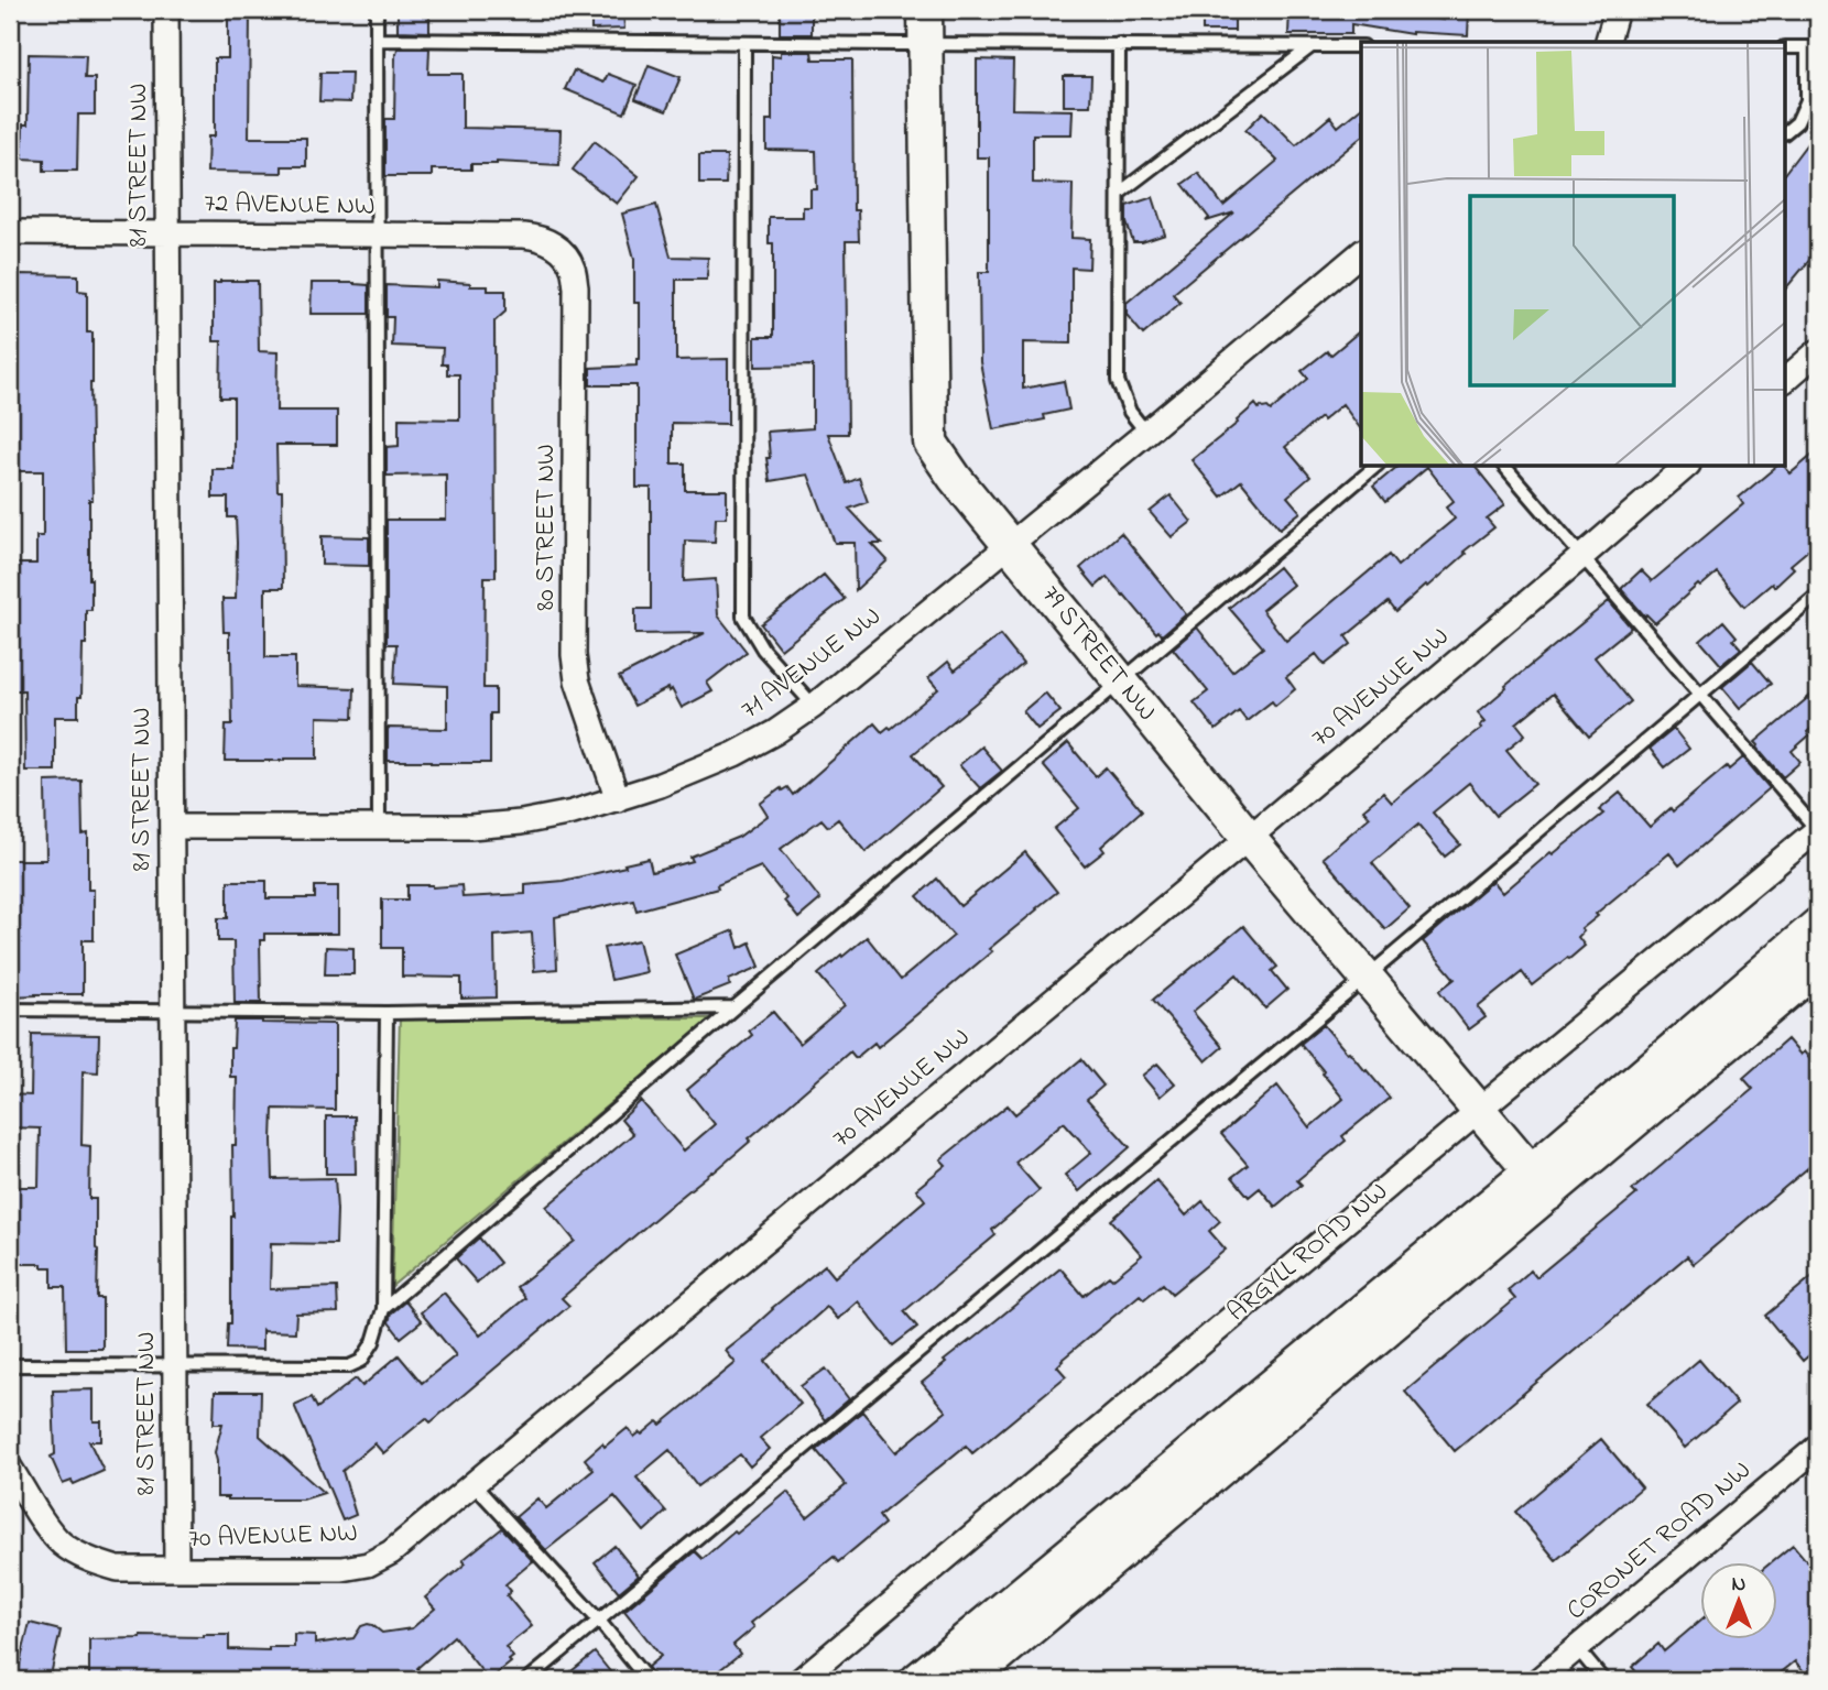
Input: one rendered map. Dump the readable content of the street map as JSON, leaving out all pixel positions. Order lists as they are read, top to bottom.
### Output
{
  "streets": {
    "main road": ["79 STREET NW"],
    "street": [
      "81 STREET NW",
      "72 AVENUE NW",
      "80 STREET NW",
      "71 AVENUE NW",
      "70 AVENUE NW",
      "ARGYLL ROAD NW",
      "CORONET ROAD NW"
    ]
  },
  "crossings": [
    ["81 STREET NW", "72 AVENUE NW"],
    ["81 STREET NW", "71 AVENUE NW"],
    ["81 STREET NW", "70 AVENUE NW"],
    ["72 AVENUE NW", "80 STREET NW"],
    ["80 STREET NW", "71 AVENUE NW"],
    ["79 STREET NW", "71 AVENUE NW"],
    ["79 STREET NW", "70 AVENUE NW"],
    ["79 STREET NW", "ARGYLL ROAD NW"]
  ],
  "north": "top"
}
